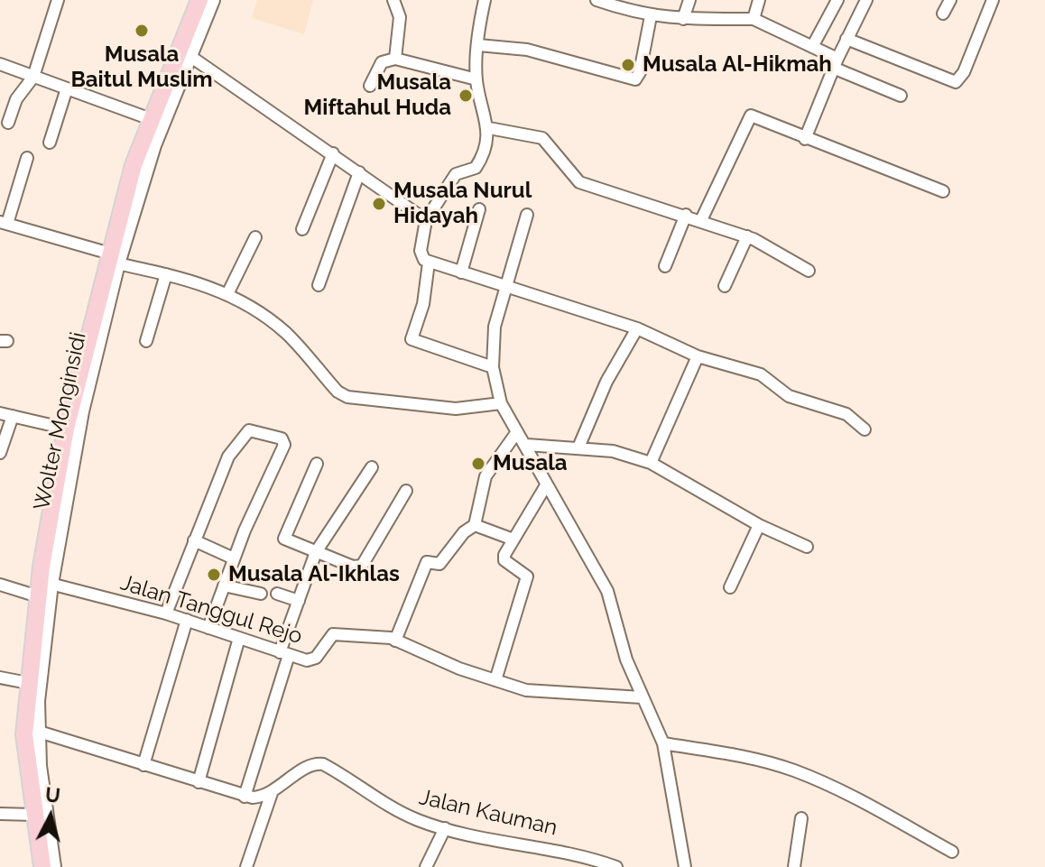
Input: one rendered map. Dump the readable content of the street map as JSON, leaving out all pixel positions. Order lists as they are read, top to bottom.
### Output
{
  "streets": {
    "main road": ["Wolter Monginsidi"],
    "street": ["Jalan Tanggul Rejo", "Jalan Kauman"]
  },
  "crossings": [
    ["Wolter Monginsidi", "Jalan Tanggul Rejo"],
    ["Wolter Monginsidi", "Jalan Kauman"]
  ],
  "places": [
    "Musala Baitul Muslim",
    "Musala Al-Hikmah",
    "Musala Miftahul Huda",
    "Musala Nurul Hidayah",
    "Musala",
    "Musala Al-Ikhlas"
  ],
  "north": "top"
}
